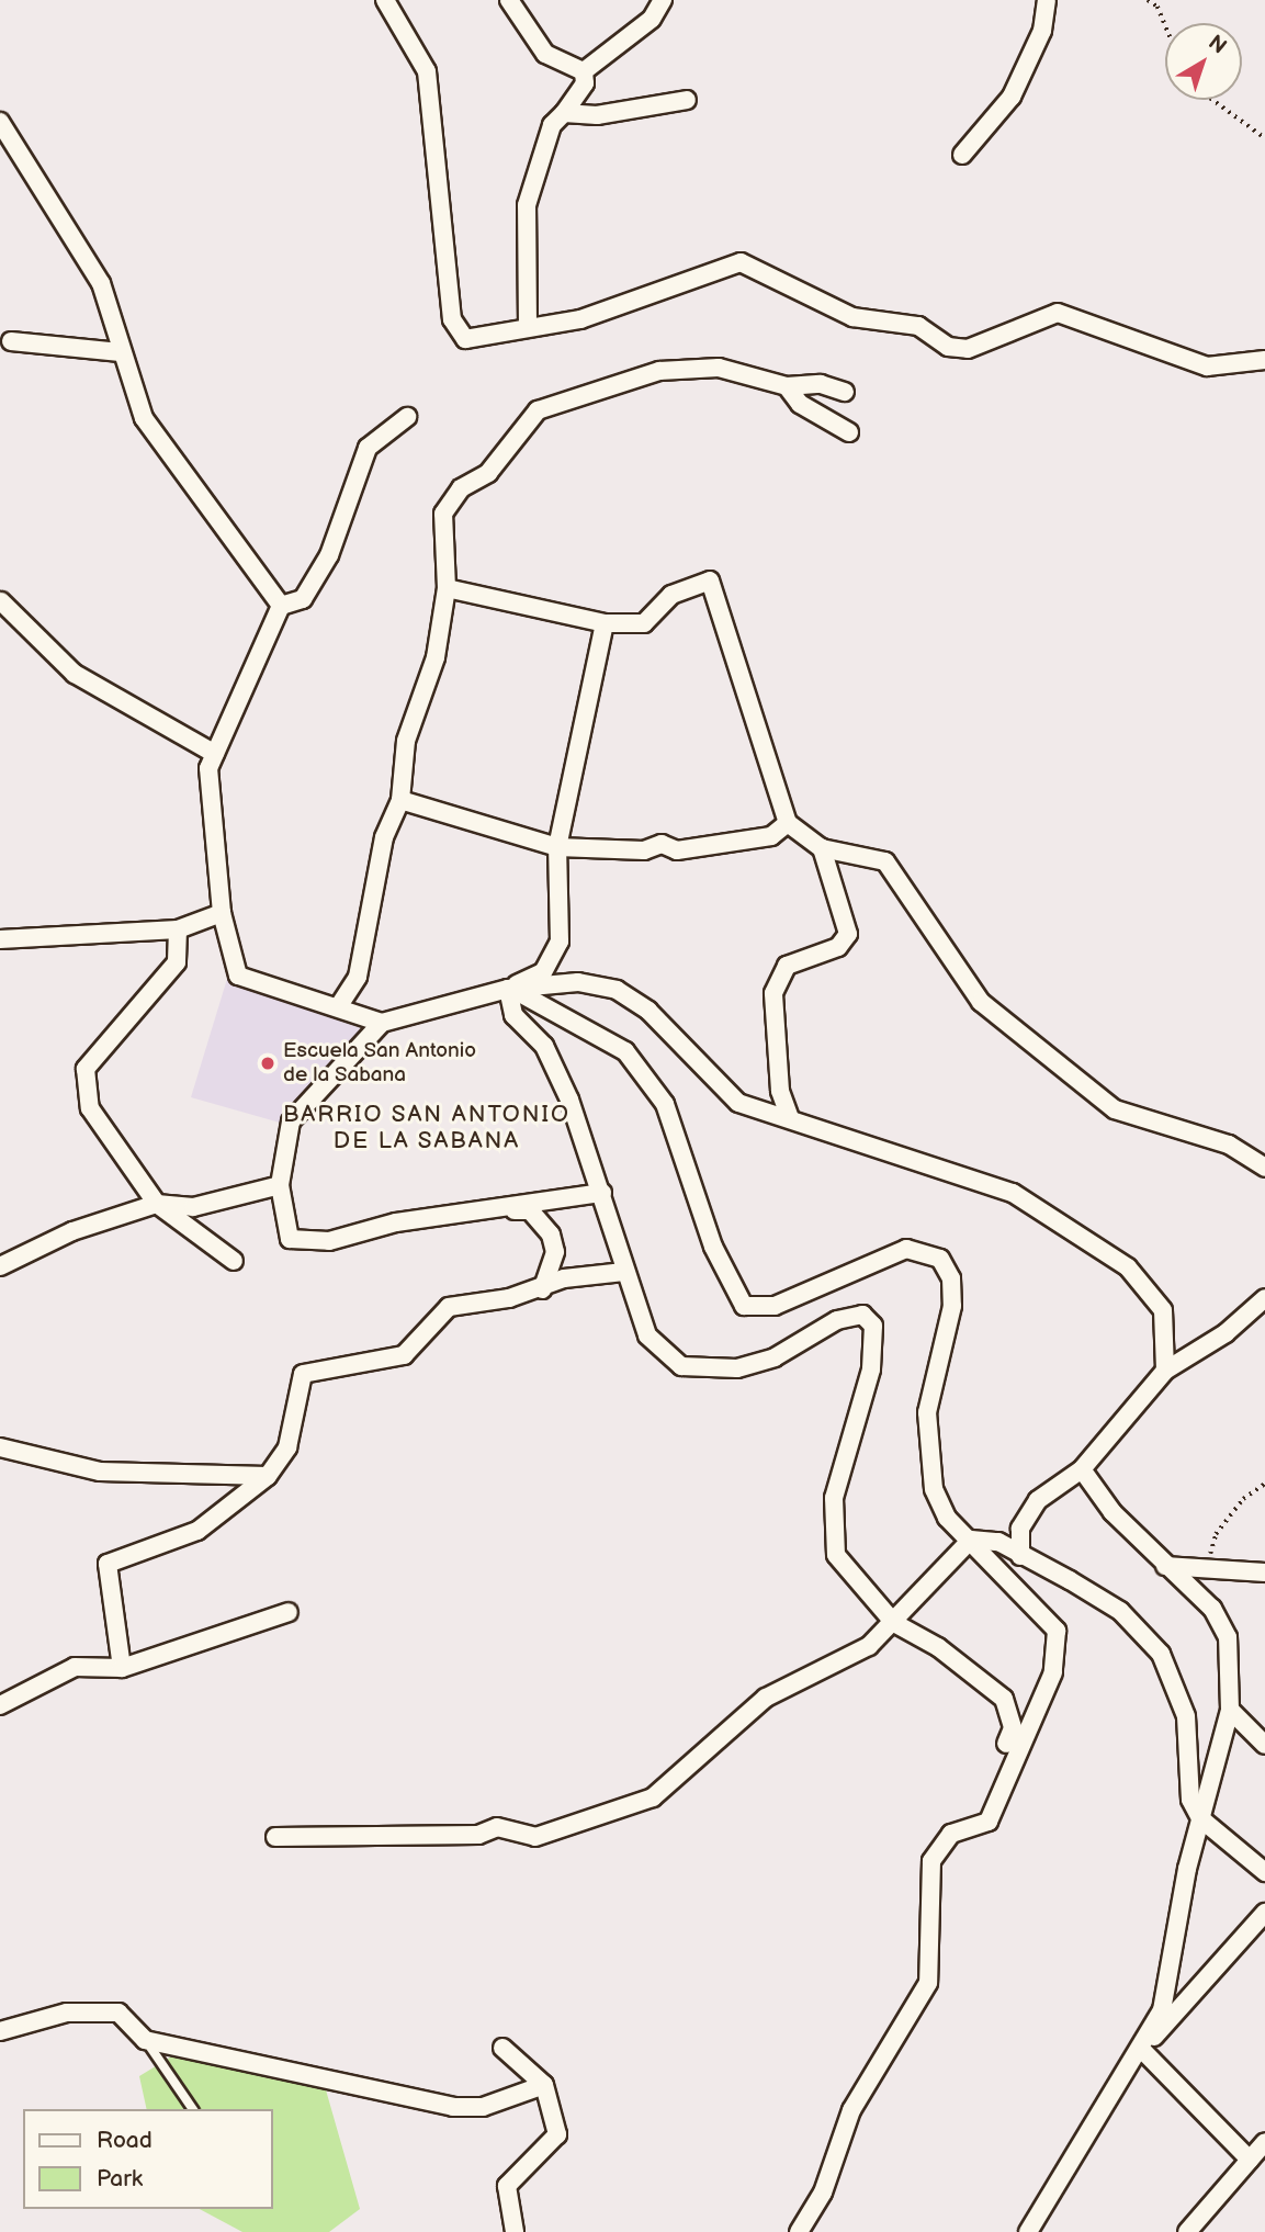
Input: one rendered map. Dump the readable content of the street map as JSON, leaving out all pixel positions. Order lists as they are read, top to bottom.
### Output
{
  "districts": ["BARRIO SAN ANTONIO DE LA SABANA"],
  "places": ["Escuela San Antonio de la Sabana"],
  "legend": ["Road", "Park"],
  "north": "top right"
}
